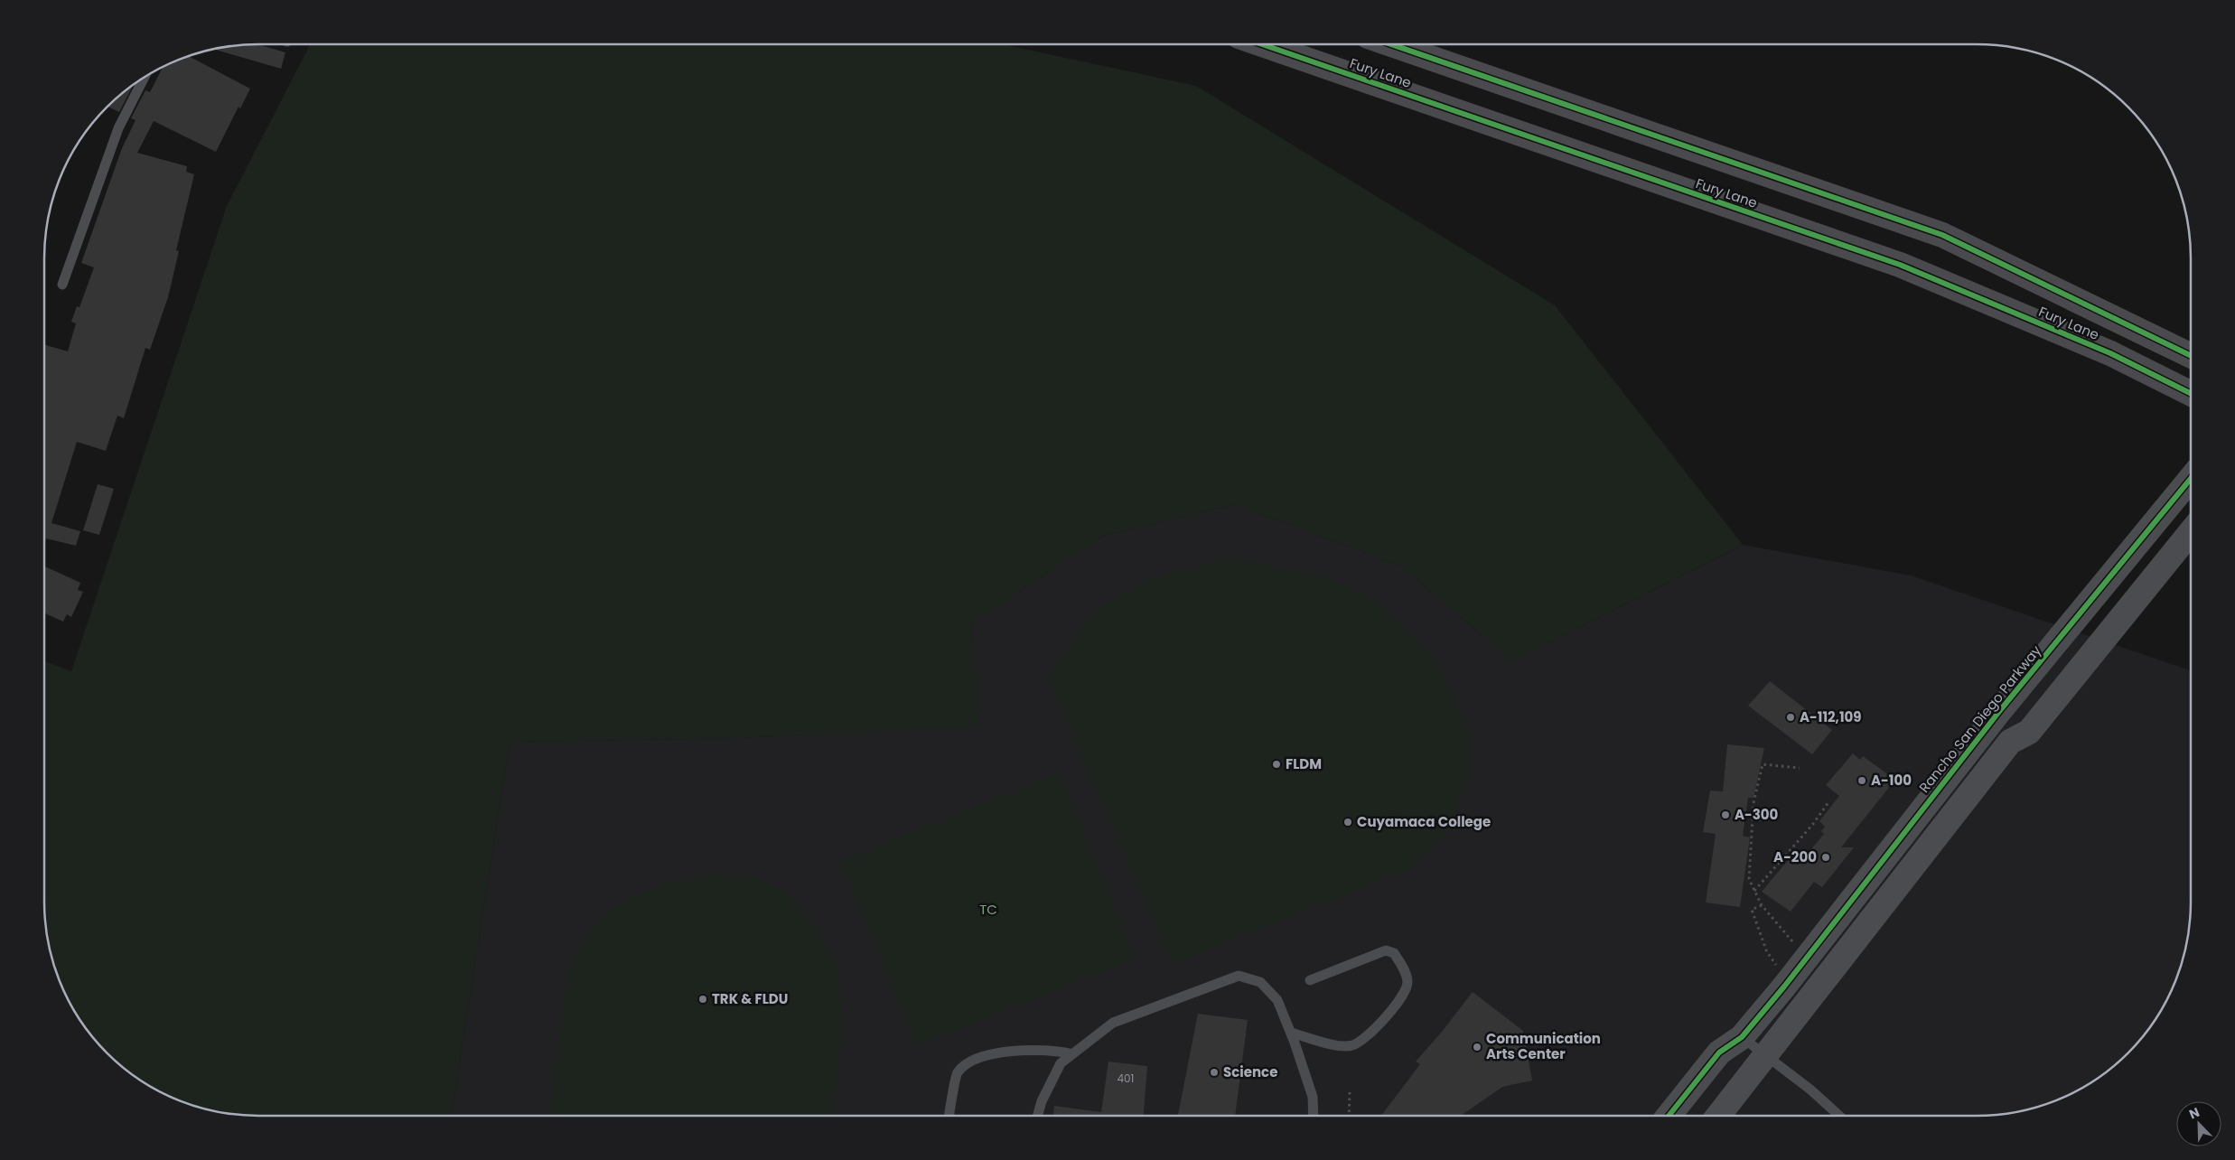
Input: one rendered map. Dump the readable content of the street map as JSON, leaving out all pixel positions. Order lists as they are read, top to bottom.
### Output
{
  "streets": {
    "main road": ["Fury Lane"],
    "street": ["Rancho San Diego Parkway"]
  },
  "parks": ["TC"],
  "places": [
    "A-112,109",
    "FLDM",
    "A-100",
    "A-300",
    "Cuyamaca College",
    "A-200",
    "TRK & FLDU",
    "Communication Arts Center",
    "Science"
  ],
  "house_numbers": ["401"],
  "north": "top left"
}
